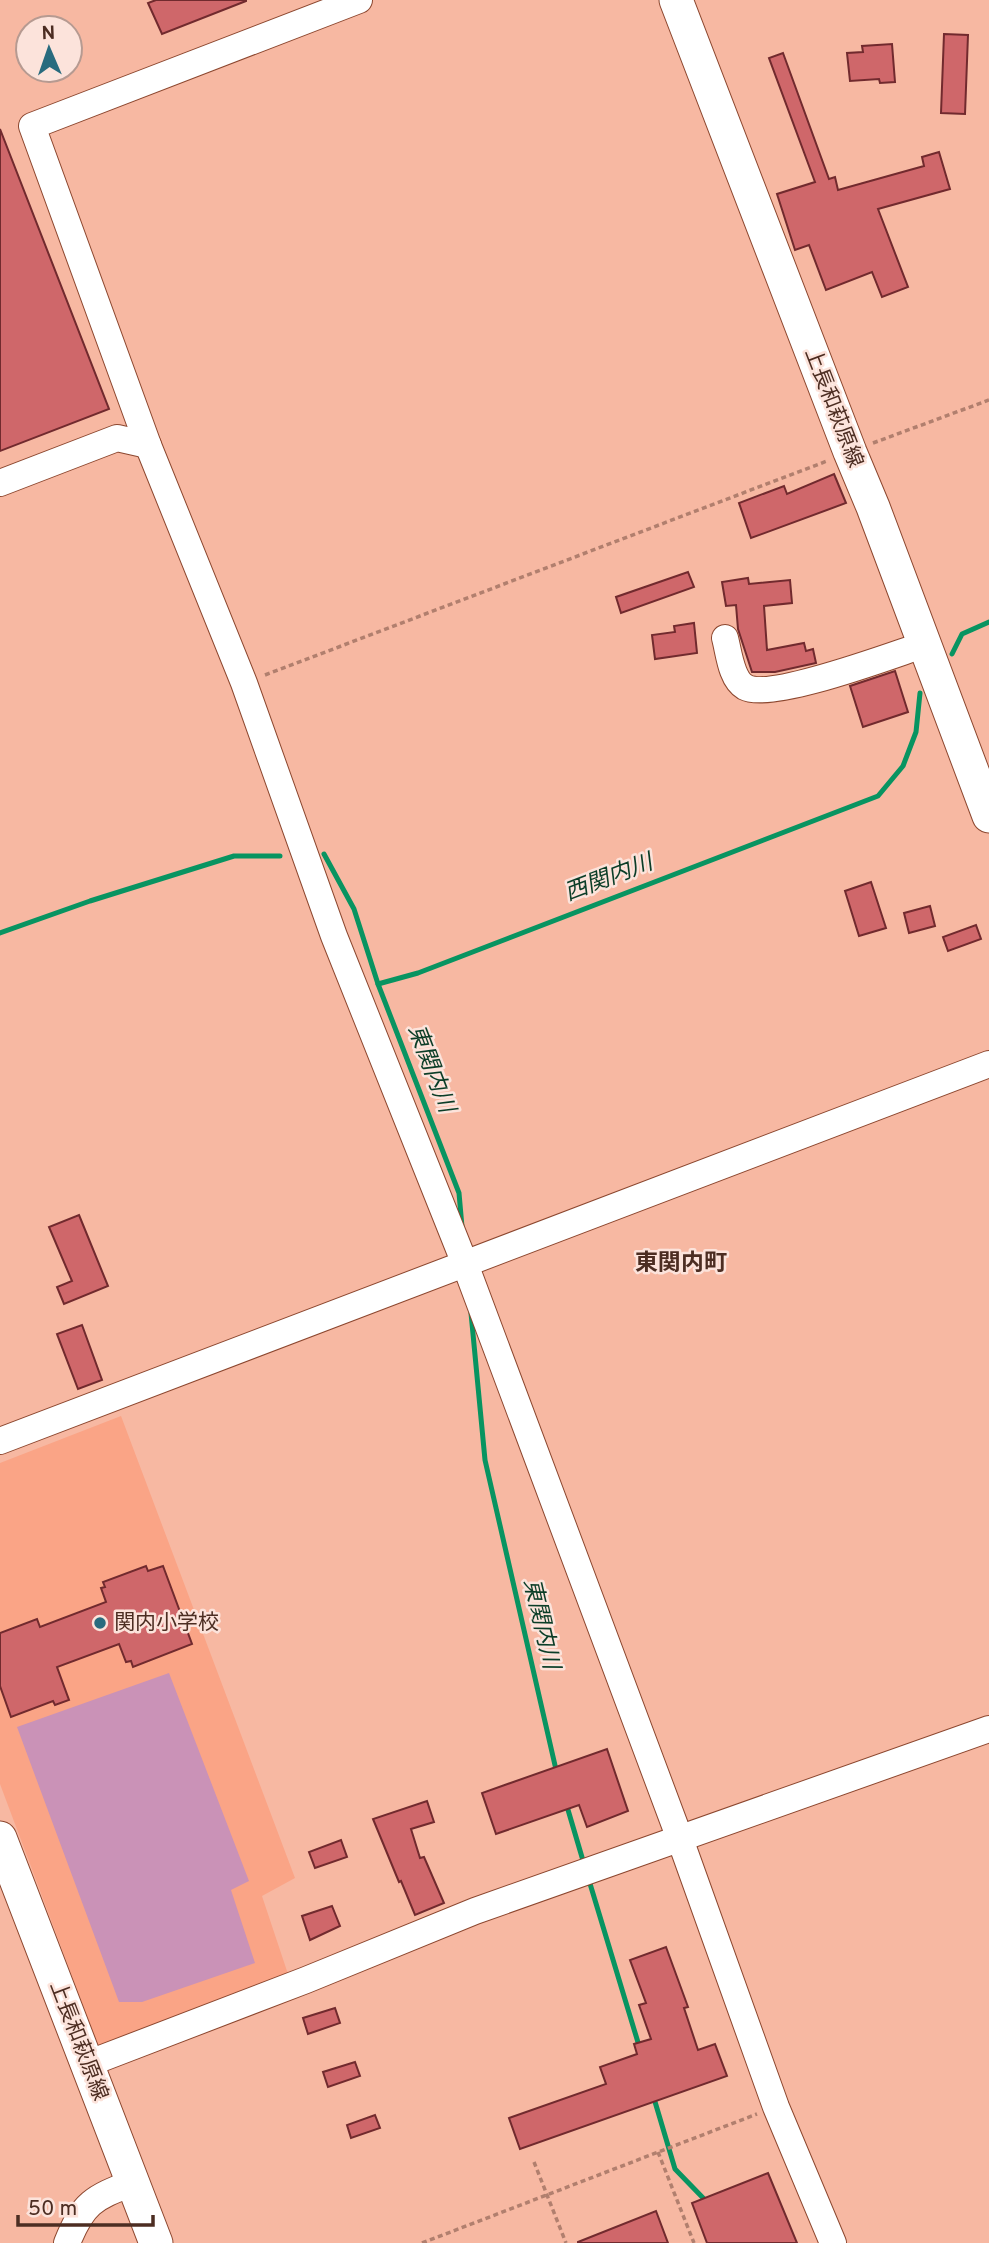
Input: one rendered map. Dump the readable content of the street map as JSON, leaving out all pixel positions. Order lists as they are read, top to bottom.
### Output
{
  "streets": {
    "main road": ["上長和萩原線"]
  },
  "districts": ["東関内町"],
  "water": ["西関内川", "東関内川"],
  "places": ["関内小学校"],
  "scale_bar": "50 m",
  "north": "top"
}
